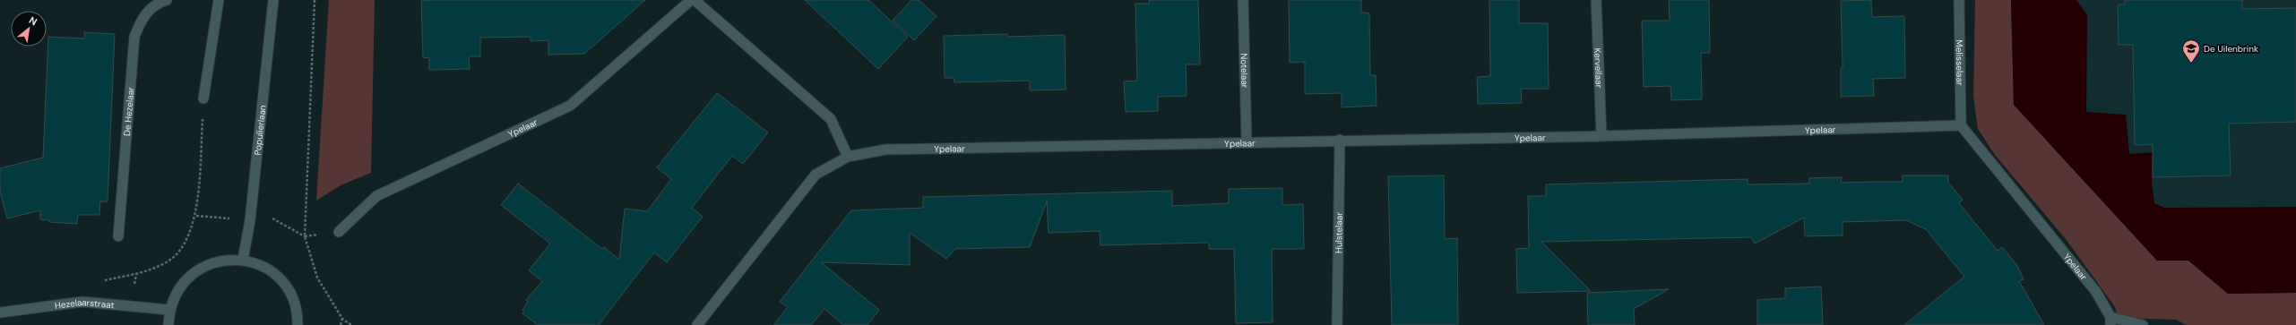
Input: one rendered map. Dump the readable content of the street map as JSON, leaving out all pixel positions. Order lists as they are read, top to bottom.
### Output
{
  "streets": {
    "street": [
      "Melisselaar",
      "Kervellaar",
      "Notelaar",
      "De Hezelaar",
      "Ypelaar",
      "Populierlaan",
      "Hulstelaar",
      "Hezelaarstraat"
    ]
  },
  "crossings": [
    ["Melisselaar", "Ypelaar"],
    ["Kervellaar", "Ypelaar"],
    ["Notelaar", "Ypelaar"],
    ["Ypelaar", "Hulstelaar"]
  ],
  "places": {
    "school or university": ["De Uilenbrink"]
  },
  "north": "top right"
}
